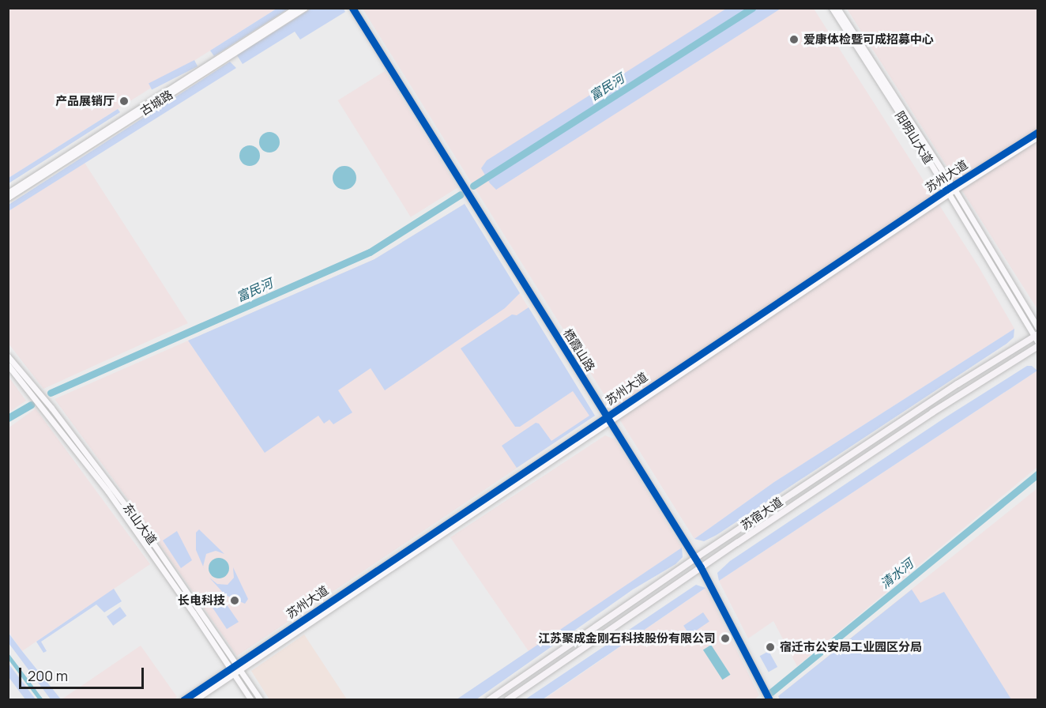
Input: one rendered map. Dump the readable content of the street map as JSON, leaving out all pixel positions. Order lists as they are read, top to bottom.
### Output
{
  "streets": {
    "main road": ["苏宿大道"],
    "street": [
      "古城路",
      "阳明山大道",
      "苏州大道",
      "栖霞山路",
      "东山大道"
    ]
  },
  "crossings": [
    ["阳明山大道", "苏州大道"],
    ["阳明山大道", "苏宿大道"],
    ["苏州大道", "栖霞山路"],
    ["苏州大道", "东山大道"],
    ["栖霞山路", "苏宿大道"]
  ],
  "water": ["富民河", "清水河"],
  "places": [
    "爱康体检暨可成招募中心",
    "产品展销厅",
    "长电科技",
    "江苏聚成金刚石科技股份有限公司",
    "宿迁市公安局工业园区分局"
  ],
  "scale_bar": "200 m"
}
